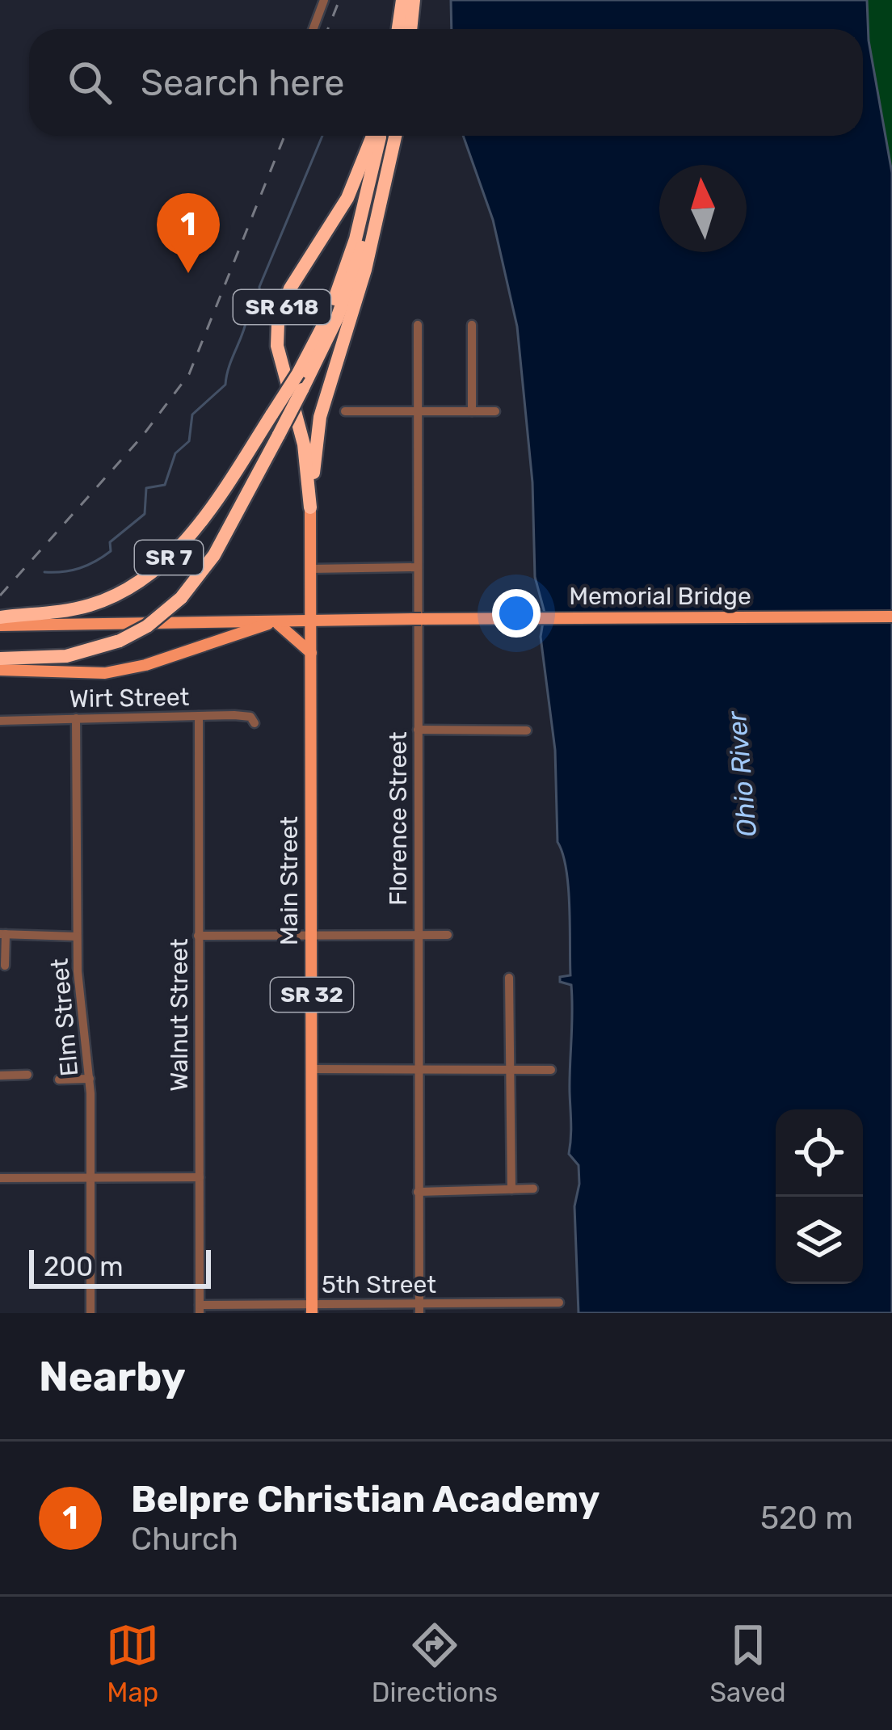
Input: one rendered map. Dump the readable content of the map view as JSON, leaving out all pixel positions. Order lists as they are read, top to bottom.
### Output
{
  "streets": {
    "highway": ["SR 618", "SR 7"],
    "main road": ["Memorial Bridge", "Main Street", "SR 32"],
    "street": [
      "Wirt Street",
      "Florence Street",
      "Walnut Street",
      "Elm Street",
      "5th Street"
    ]
  },
  "crossings": [
    ["SR 618", "Main Street"],
    ["Memorial Bridge", "Main Street"],
    ["Wirt Street", "Walnut Street"],
    ["Wirt Street", "Elm Street"],
    ["Florence Street", "5th Street"],
    ["Main Street", "5th Street"],
    ["Walnut Street", "5th Street"]
  ],
  "water": ["Ohio River"],
  "scale_bar": "200 m",
  "north": "top",
  "page": {
    "search": "Search here",
    "pins": "1",
    "scale": "200 m",
    "heading": "Nearby",
    "list": [
      {
        "mark": "1",
        "name": "Belpre Christian Academy",
        "note": "Church",
        "value": "520 m"
      }
    ],
    "nav": ["Map", "Directions", "Saved"]
  }
}
